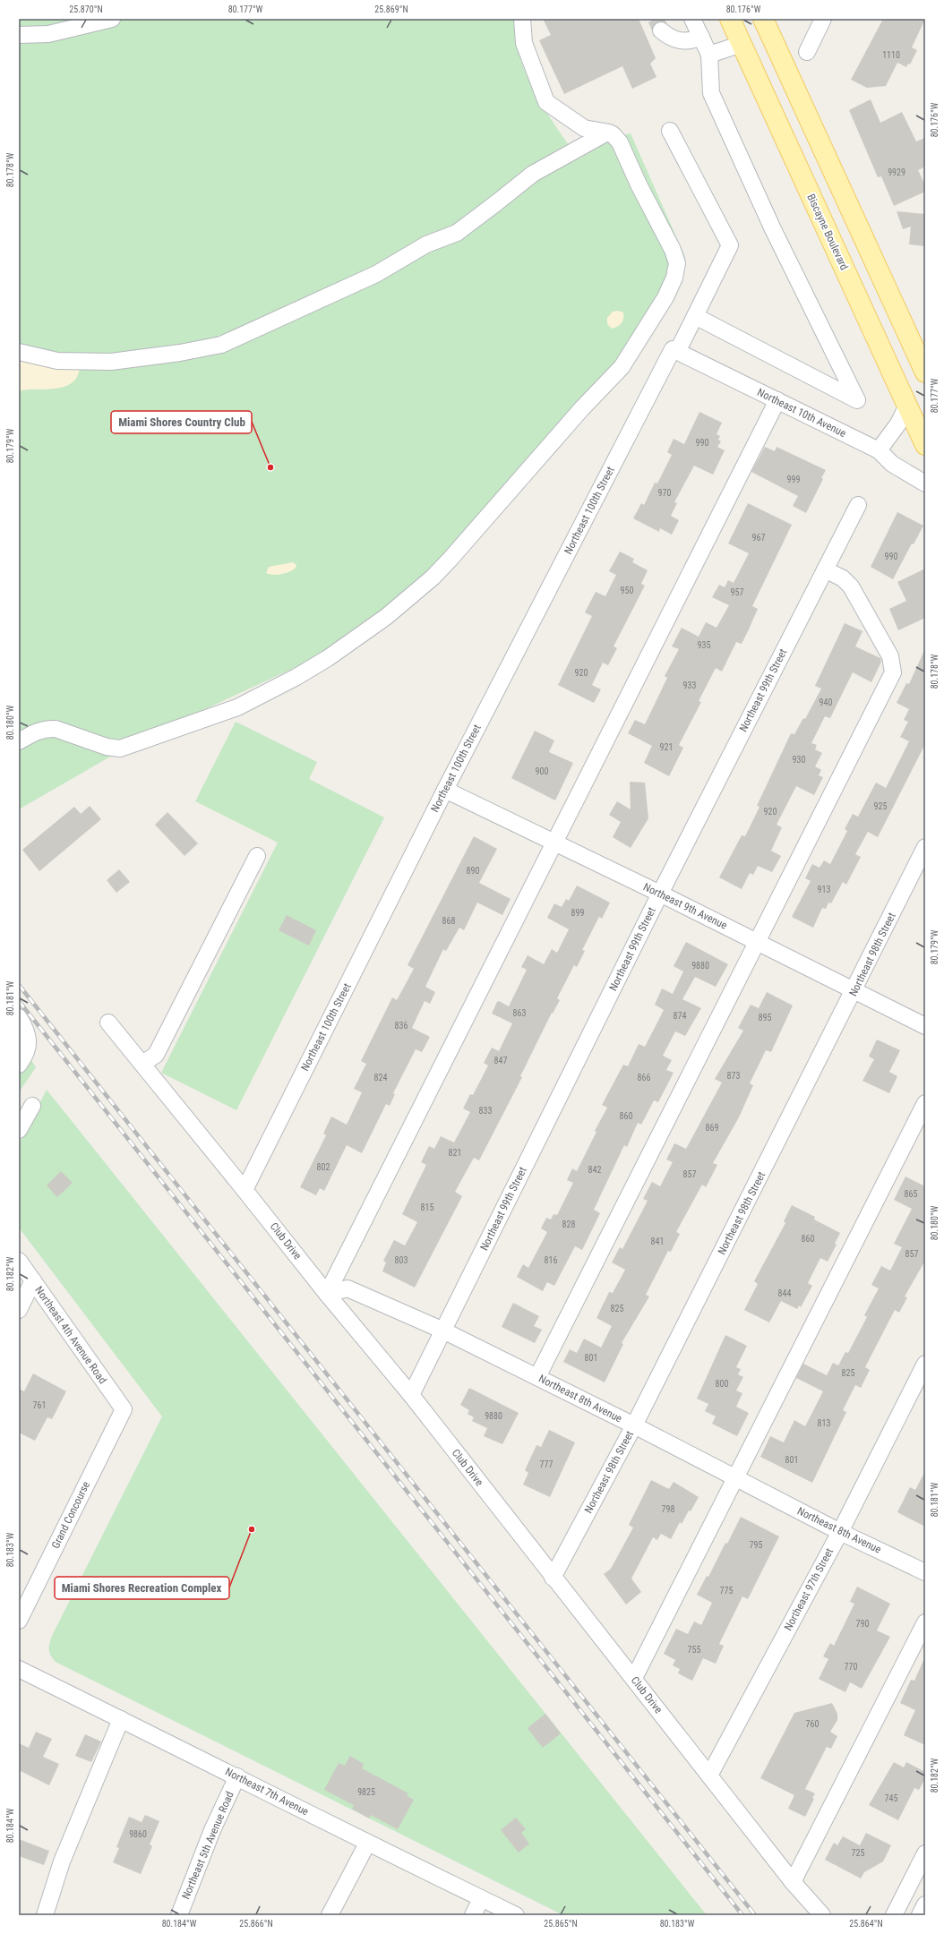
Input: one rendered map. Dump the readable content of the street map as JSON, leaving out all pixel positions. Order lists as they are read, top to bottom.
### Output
{
  "streets": {
    "main road": ["Biscayne Boulevard"],
    "street": [
      "Northeast 10th Avenue",
      "Northeast 100th Street",
      "Northeast 99th Street",
      "Northeast 9th Avenue",
      "Northeast 98th Street",
      "Club Drive",
      "Northeast 4th Avenue Road",
      "Northeast 8th Avenue",
      "Grand Concourse",
      "Northeast 97th Street",
      "Northeast 7th Avenue",
      "Northeast 5th Avenue Road"
    ]
  },
  "crossings": [
    ["Northeast 10th Avenue", "Northeast 100th Street"],
    ["Northeast 100th Street", "Northeast 9th Avenue"],
    ["Northeast 100th Street", "Club Drive"],
    ["Northeast 99th Street", "Northeast 9th Avenue"],
    ["Northeast 99th Street", "Club Drive"],
    ["Northeast 99th Street", "Northeast 8th Avenue"],
    ["Northeast 9th Avenue", "Northeast 98th Street"],
    ["Northeast 98th Street", "Club Drive"],
    ["Northeast 98th Street", "Northeast 8th Avenue"],
    ["Club Drive", "Northeast 8th Avenue"],
    ["Club Drive", "Northeast 97th Street"],
    ["Northeast 4th Avenue Road", "Grand Concourse"],
    ["Northeast 8th Avenue", "Northeast 97th Street"],
    ["Northeast 7th Avenue", "Northeast 5th Avenue Road"]
  ],
  "places": ["Miami Shores Country Club", "Miami Shores Recreation Complex"],
  "house_numbers": [
    "1110",
    "9929",
    "990",
    "999",
    "970",
    "967",
    "990",
    "950",
    "957",
    "935",
    "920",
    "933",
    "940",
    "921",
    "930",
    "900",
    "925",
    "920",
    "890",
    "913",
    "899",
    "868",
    "9880",
    "863",
    "874",
    "895",
    "836",
    "847",
    "873",
    "824",
    "866",
    "833",
    "860",
    "869",
    "821",
    "802",
    "842",
    "857",
    "865",
    "815",
    "828",
    "860",
    "841",
    "857",
    "803",
    "816",
    "844",
    "825",
    "801",
    "825",
    "800",
    "761",
    "9880",
    "813",
    "801",
    "777",
    "798",
    "795",
    "775",
    "790",
    "755",
    "770",
    "760",
    "9825",
    "745",
    "9860",
    "725"
  ],
  "coordinates": [
    "25.870°N",
    "80.177°W",
    "25.869°N",
    "80.176°W",
    "80.178°W",
    "80.179°W",
    "80.180°W",
    "80.181°W",
    "80.182°W",
    "80.183°W",
    "80.184°W",
    "25.866°N",
    "25.865°N",
    "25.864°N"
  ]
}
